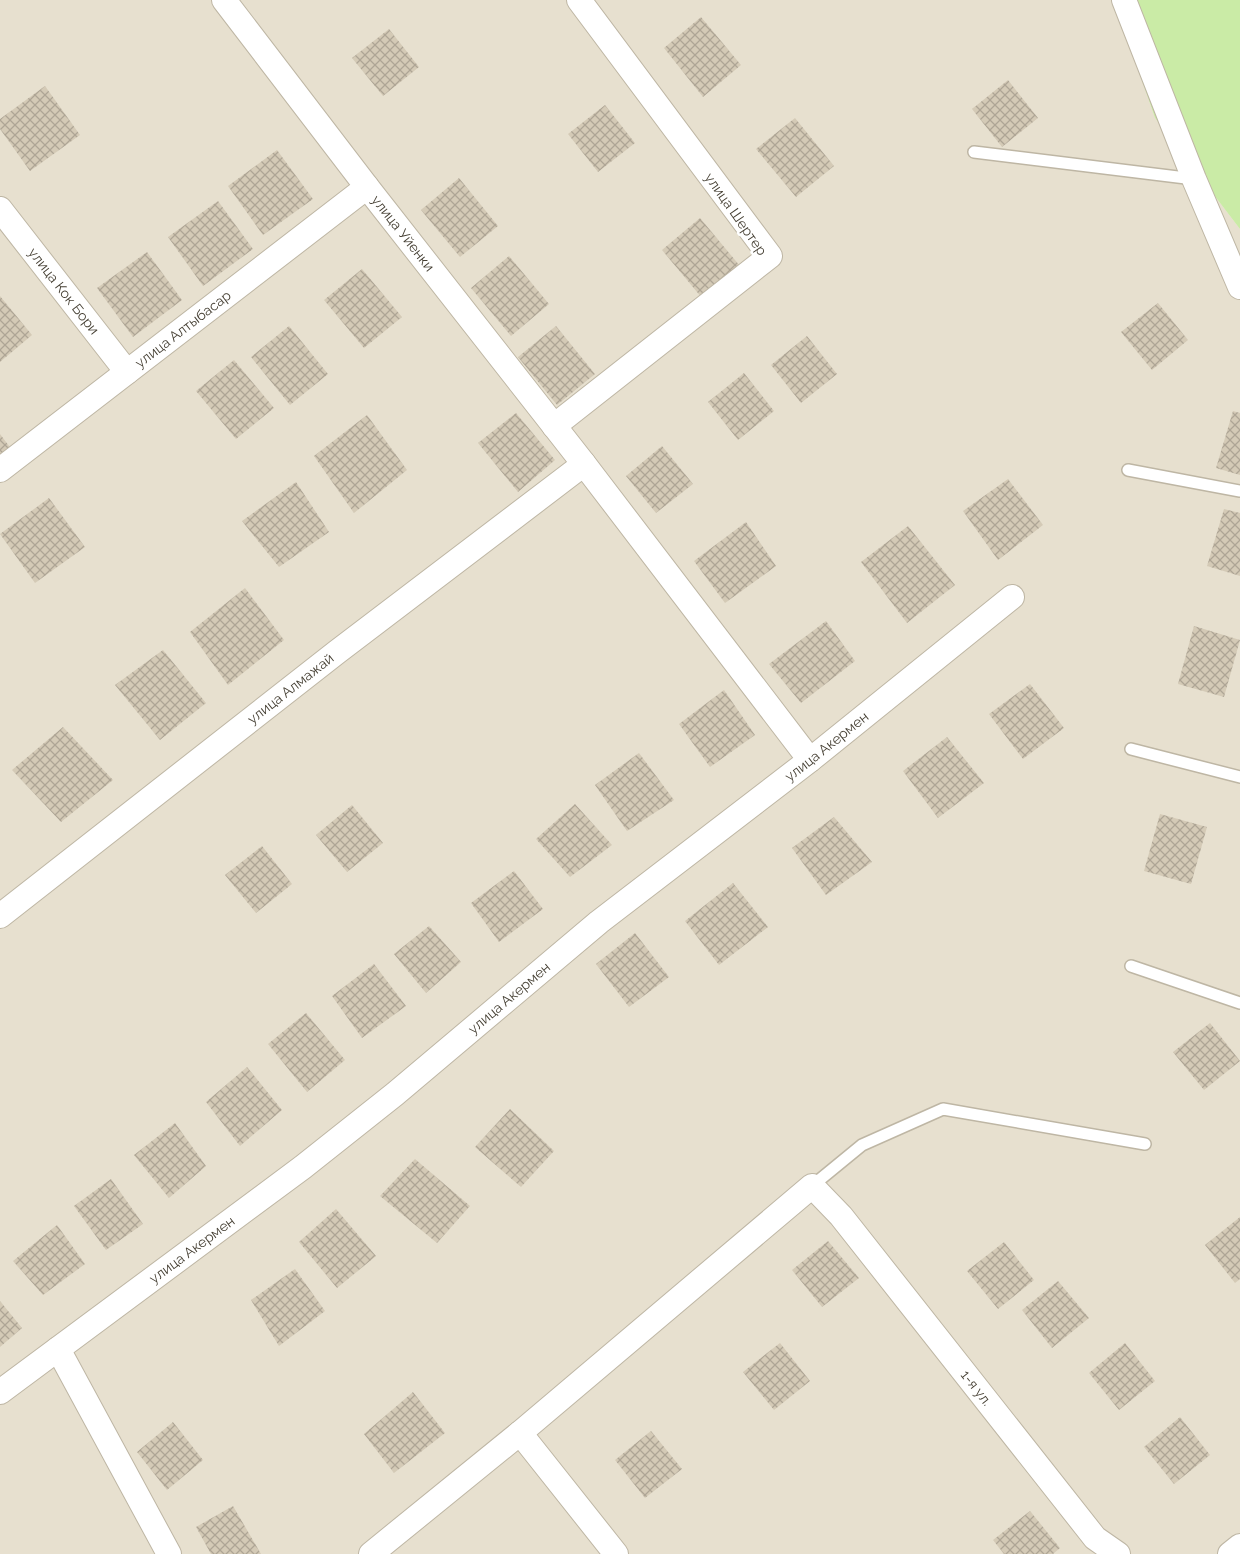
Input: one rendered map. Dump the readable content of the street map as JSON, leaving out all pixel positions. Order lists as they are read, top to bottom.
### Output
{
  "streets": {
    "street": [
      "улица Шертер",
      "улица Уйенки",
      "улица Кок Бори",
      "улица Алтыбасар",
      "улица Алмажай",
      "улица Акермен",
      "1-я ул."
    ]
  },
  "crossings": [
    ["улица Шертер", "улица Уйенки"],
    ["улица Уйенки", "улица Алтыбасар"],
    ["улица Уйенки", "улица Алмажай"],
    ["улица Уйенки", "улица Акермен"],
    ["улица Кок Бори", "улица Алтыбасар"]
  ]
}
